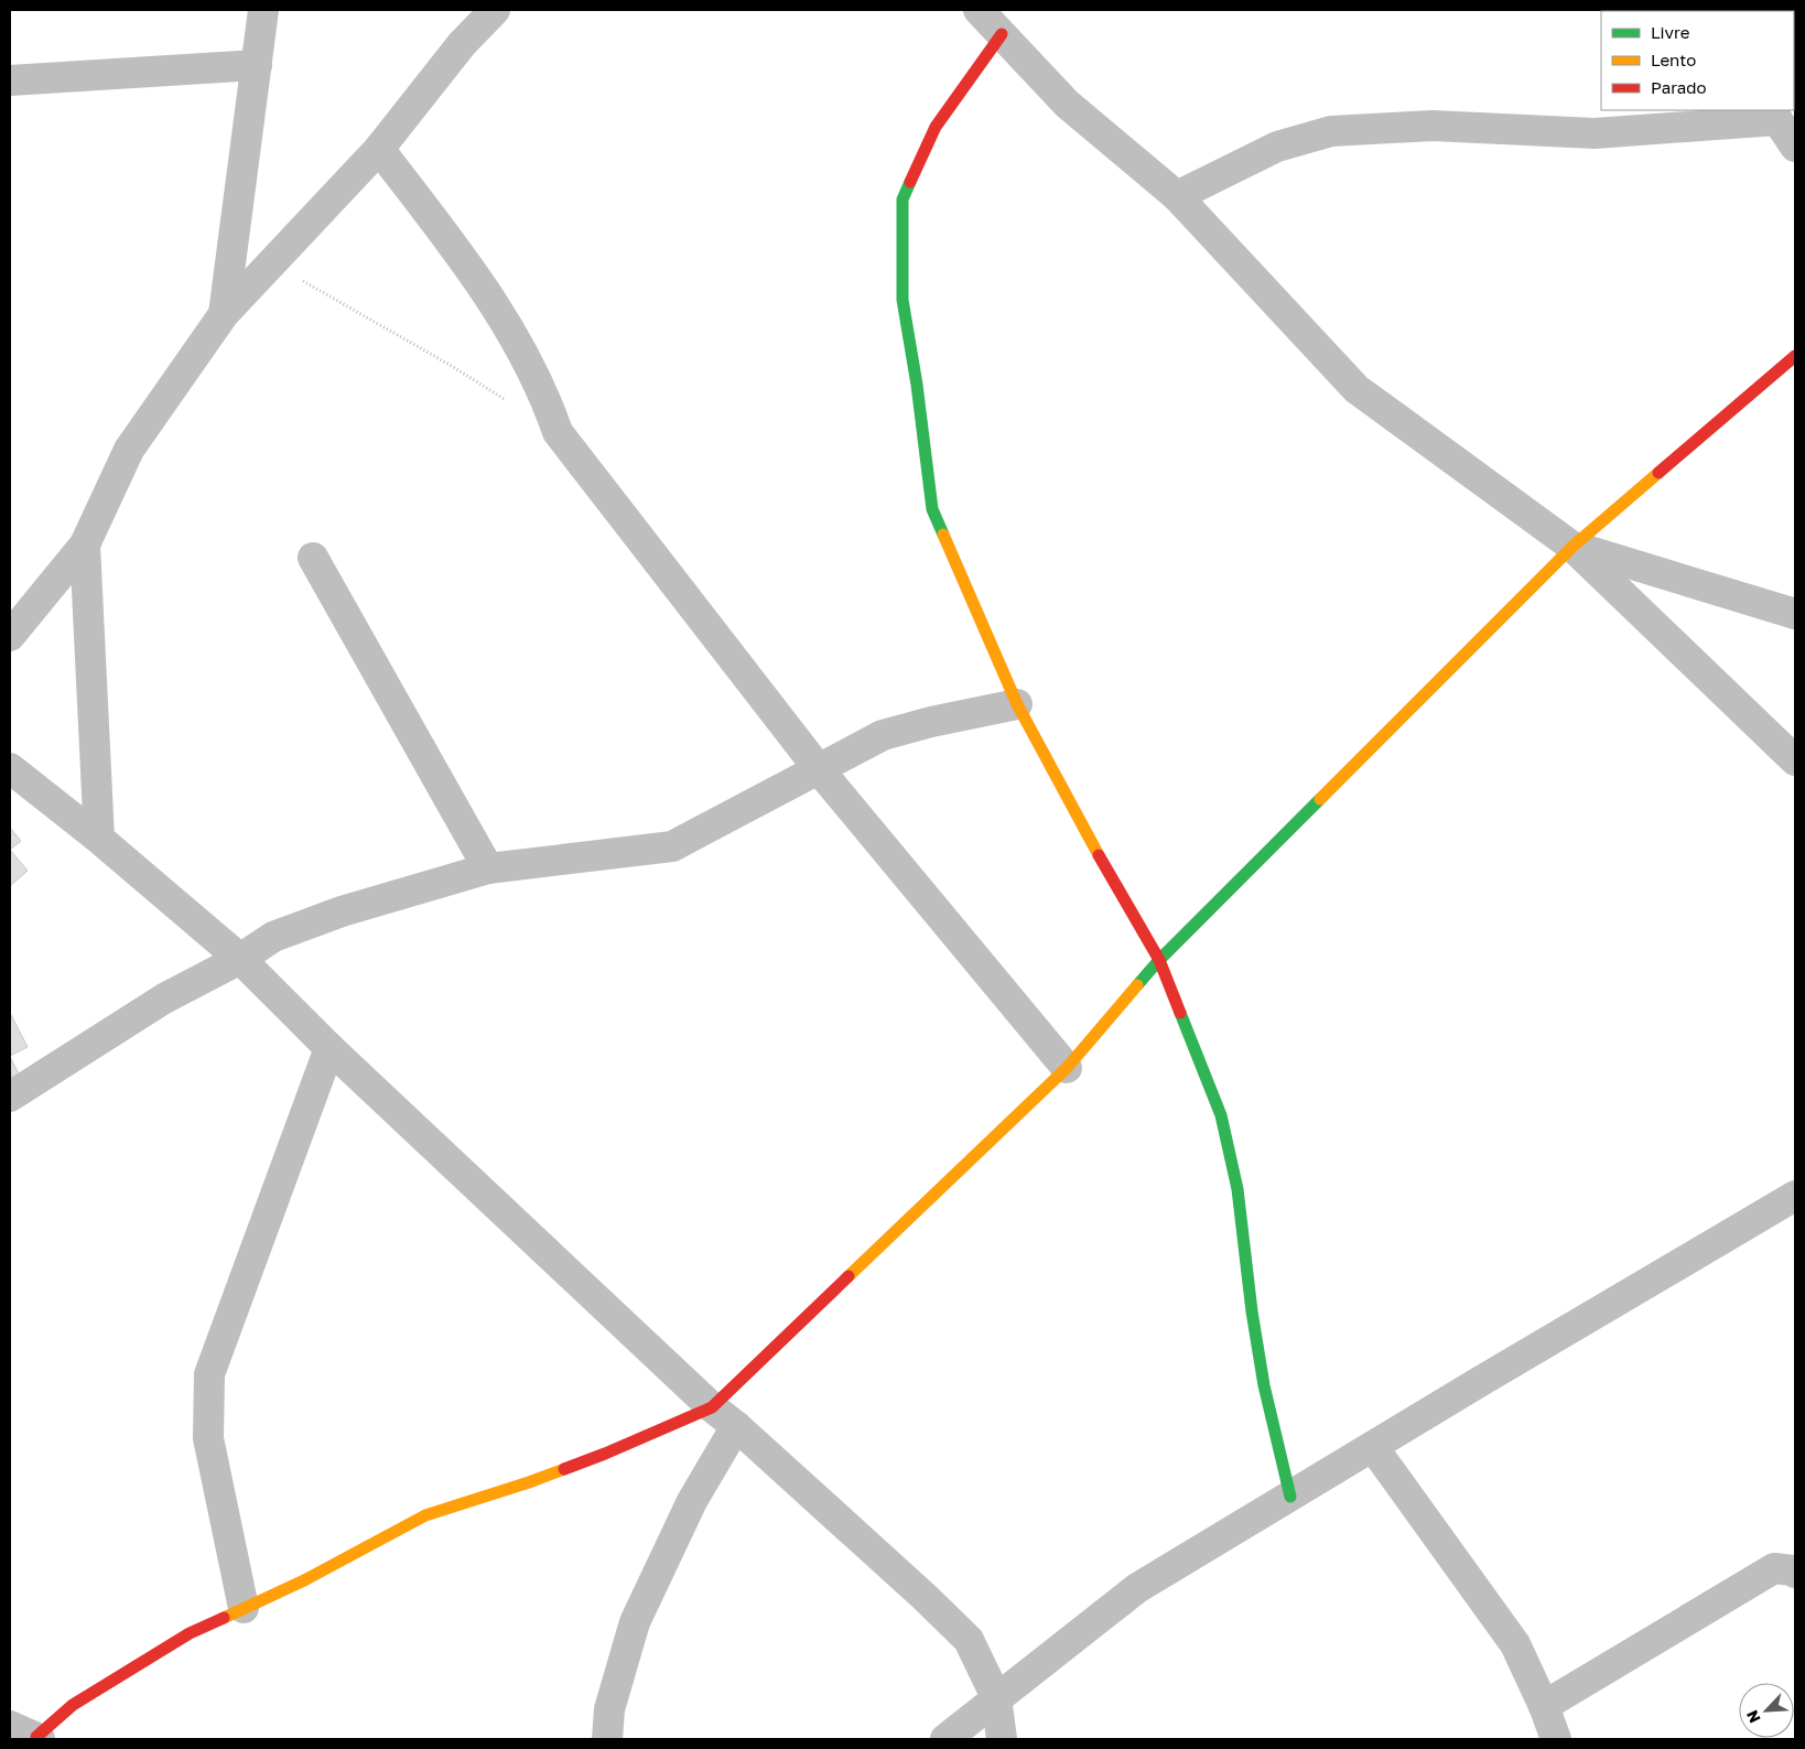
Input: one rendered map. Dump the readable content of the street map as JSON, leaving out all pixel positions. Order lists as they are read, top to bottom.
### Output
{
  "legend": ["Livre", "Lento", "Parado"],
  "north": "bottom left"
}
